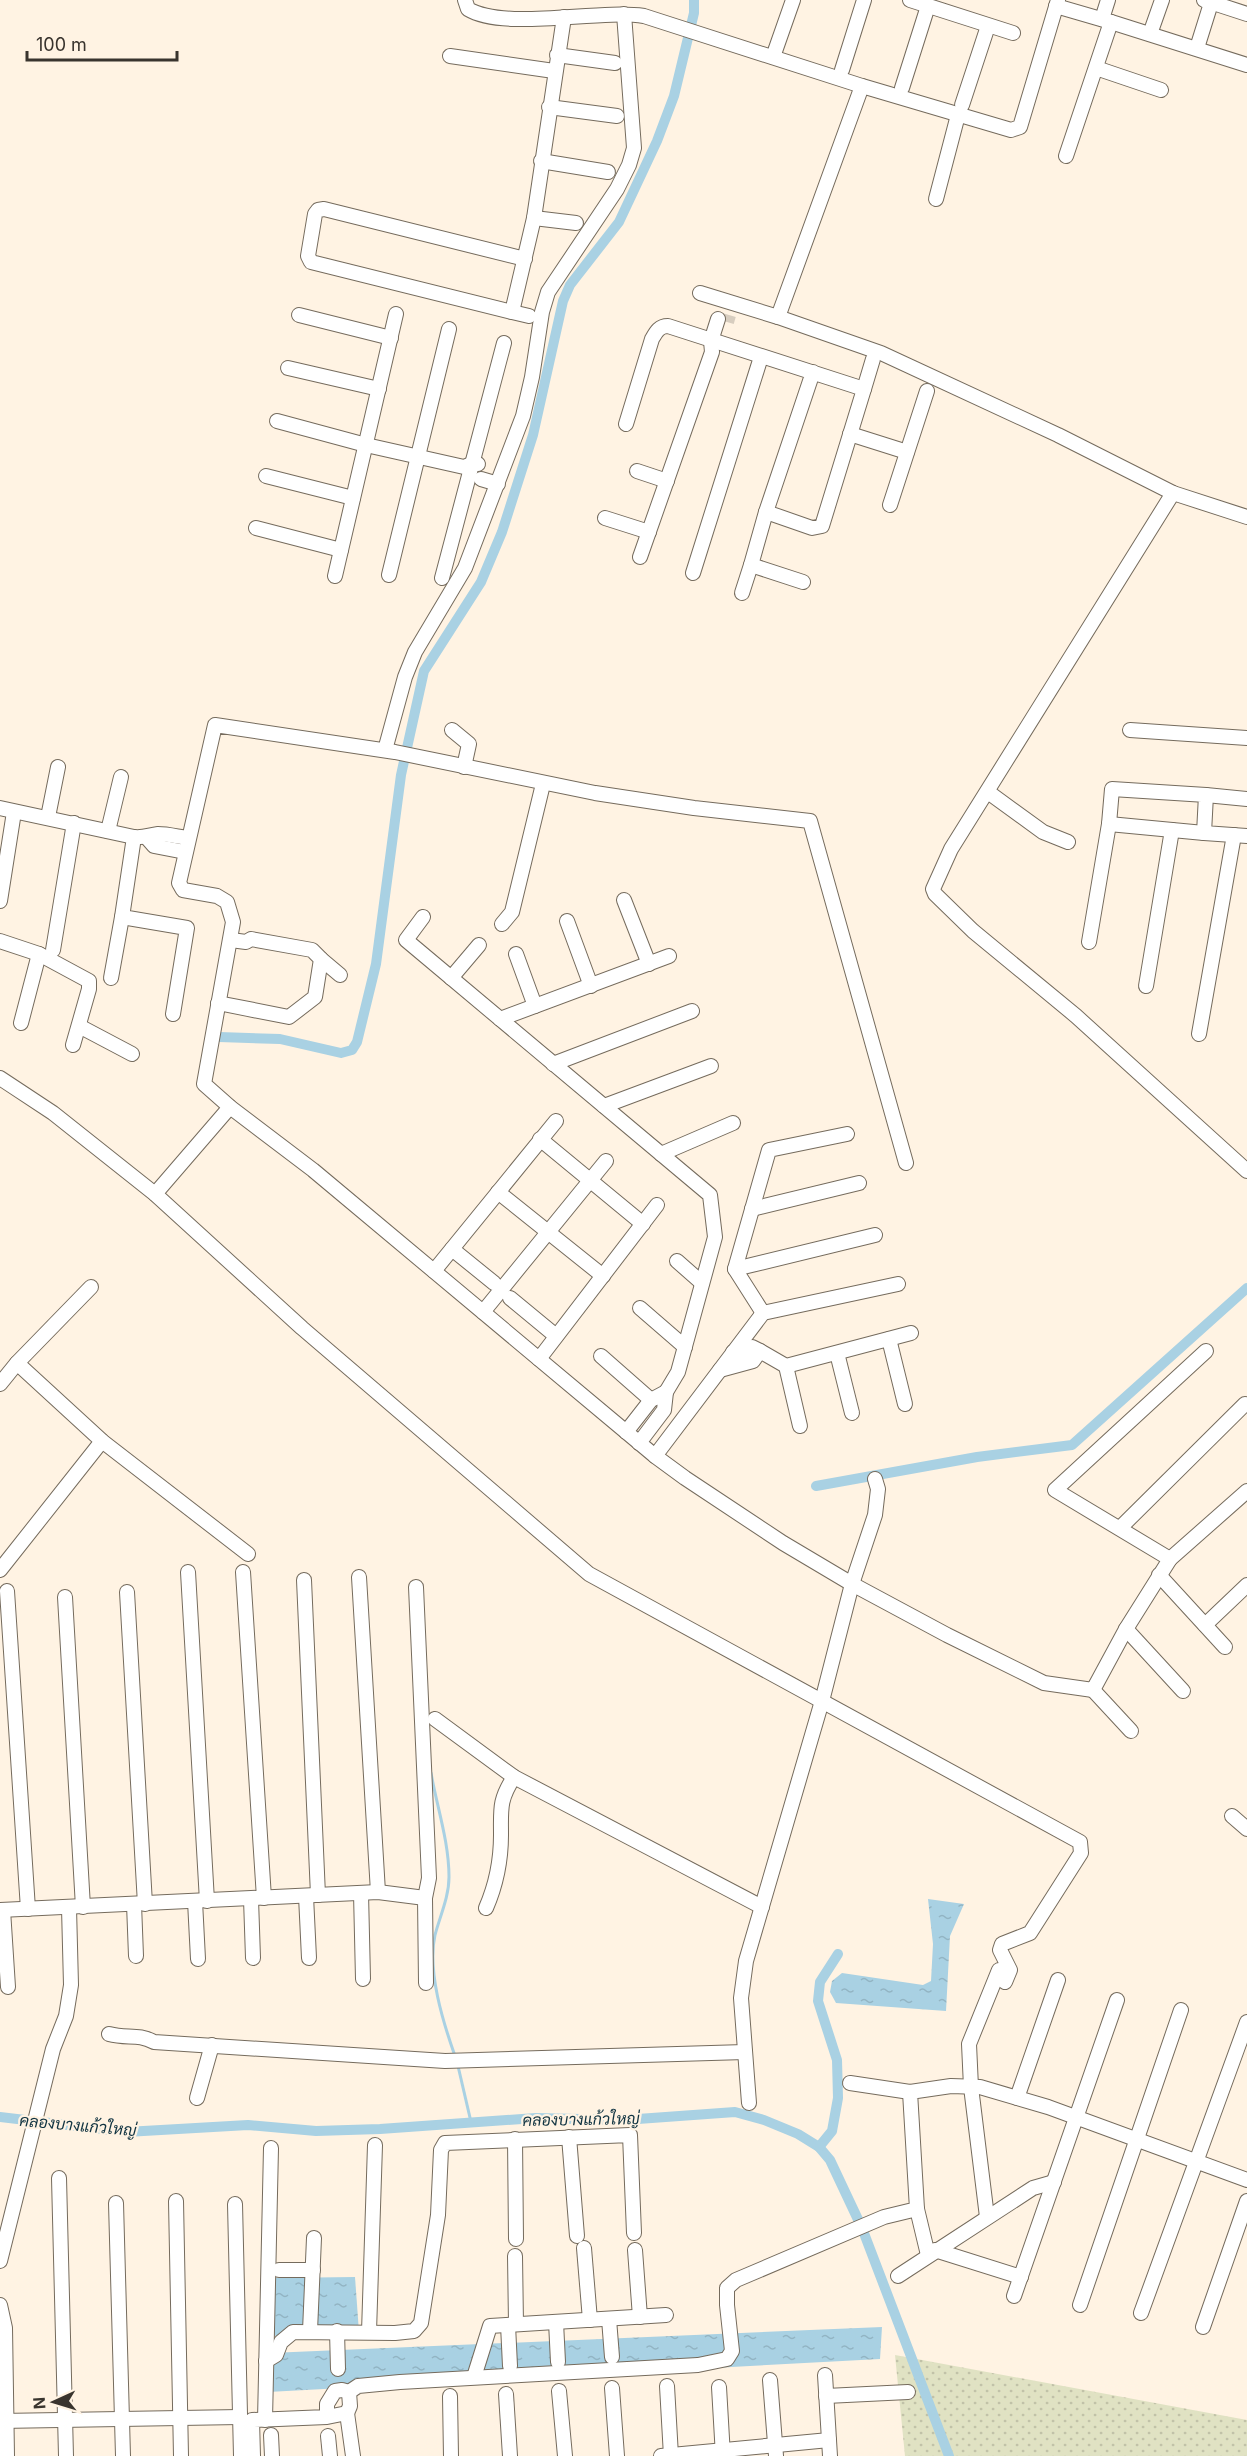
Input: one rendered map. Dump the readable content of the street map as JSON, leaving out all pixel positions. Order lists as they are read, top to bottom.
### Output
{
  "water": ["คลองบางแก้วใหญ่"],
  "scale_bar": "100 m",
  "north": "left"
}
